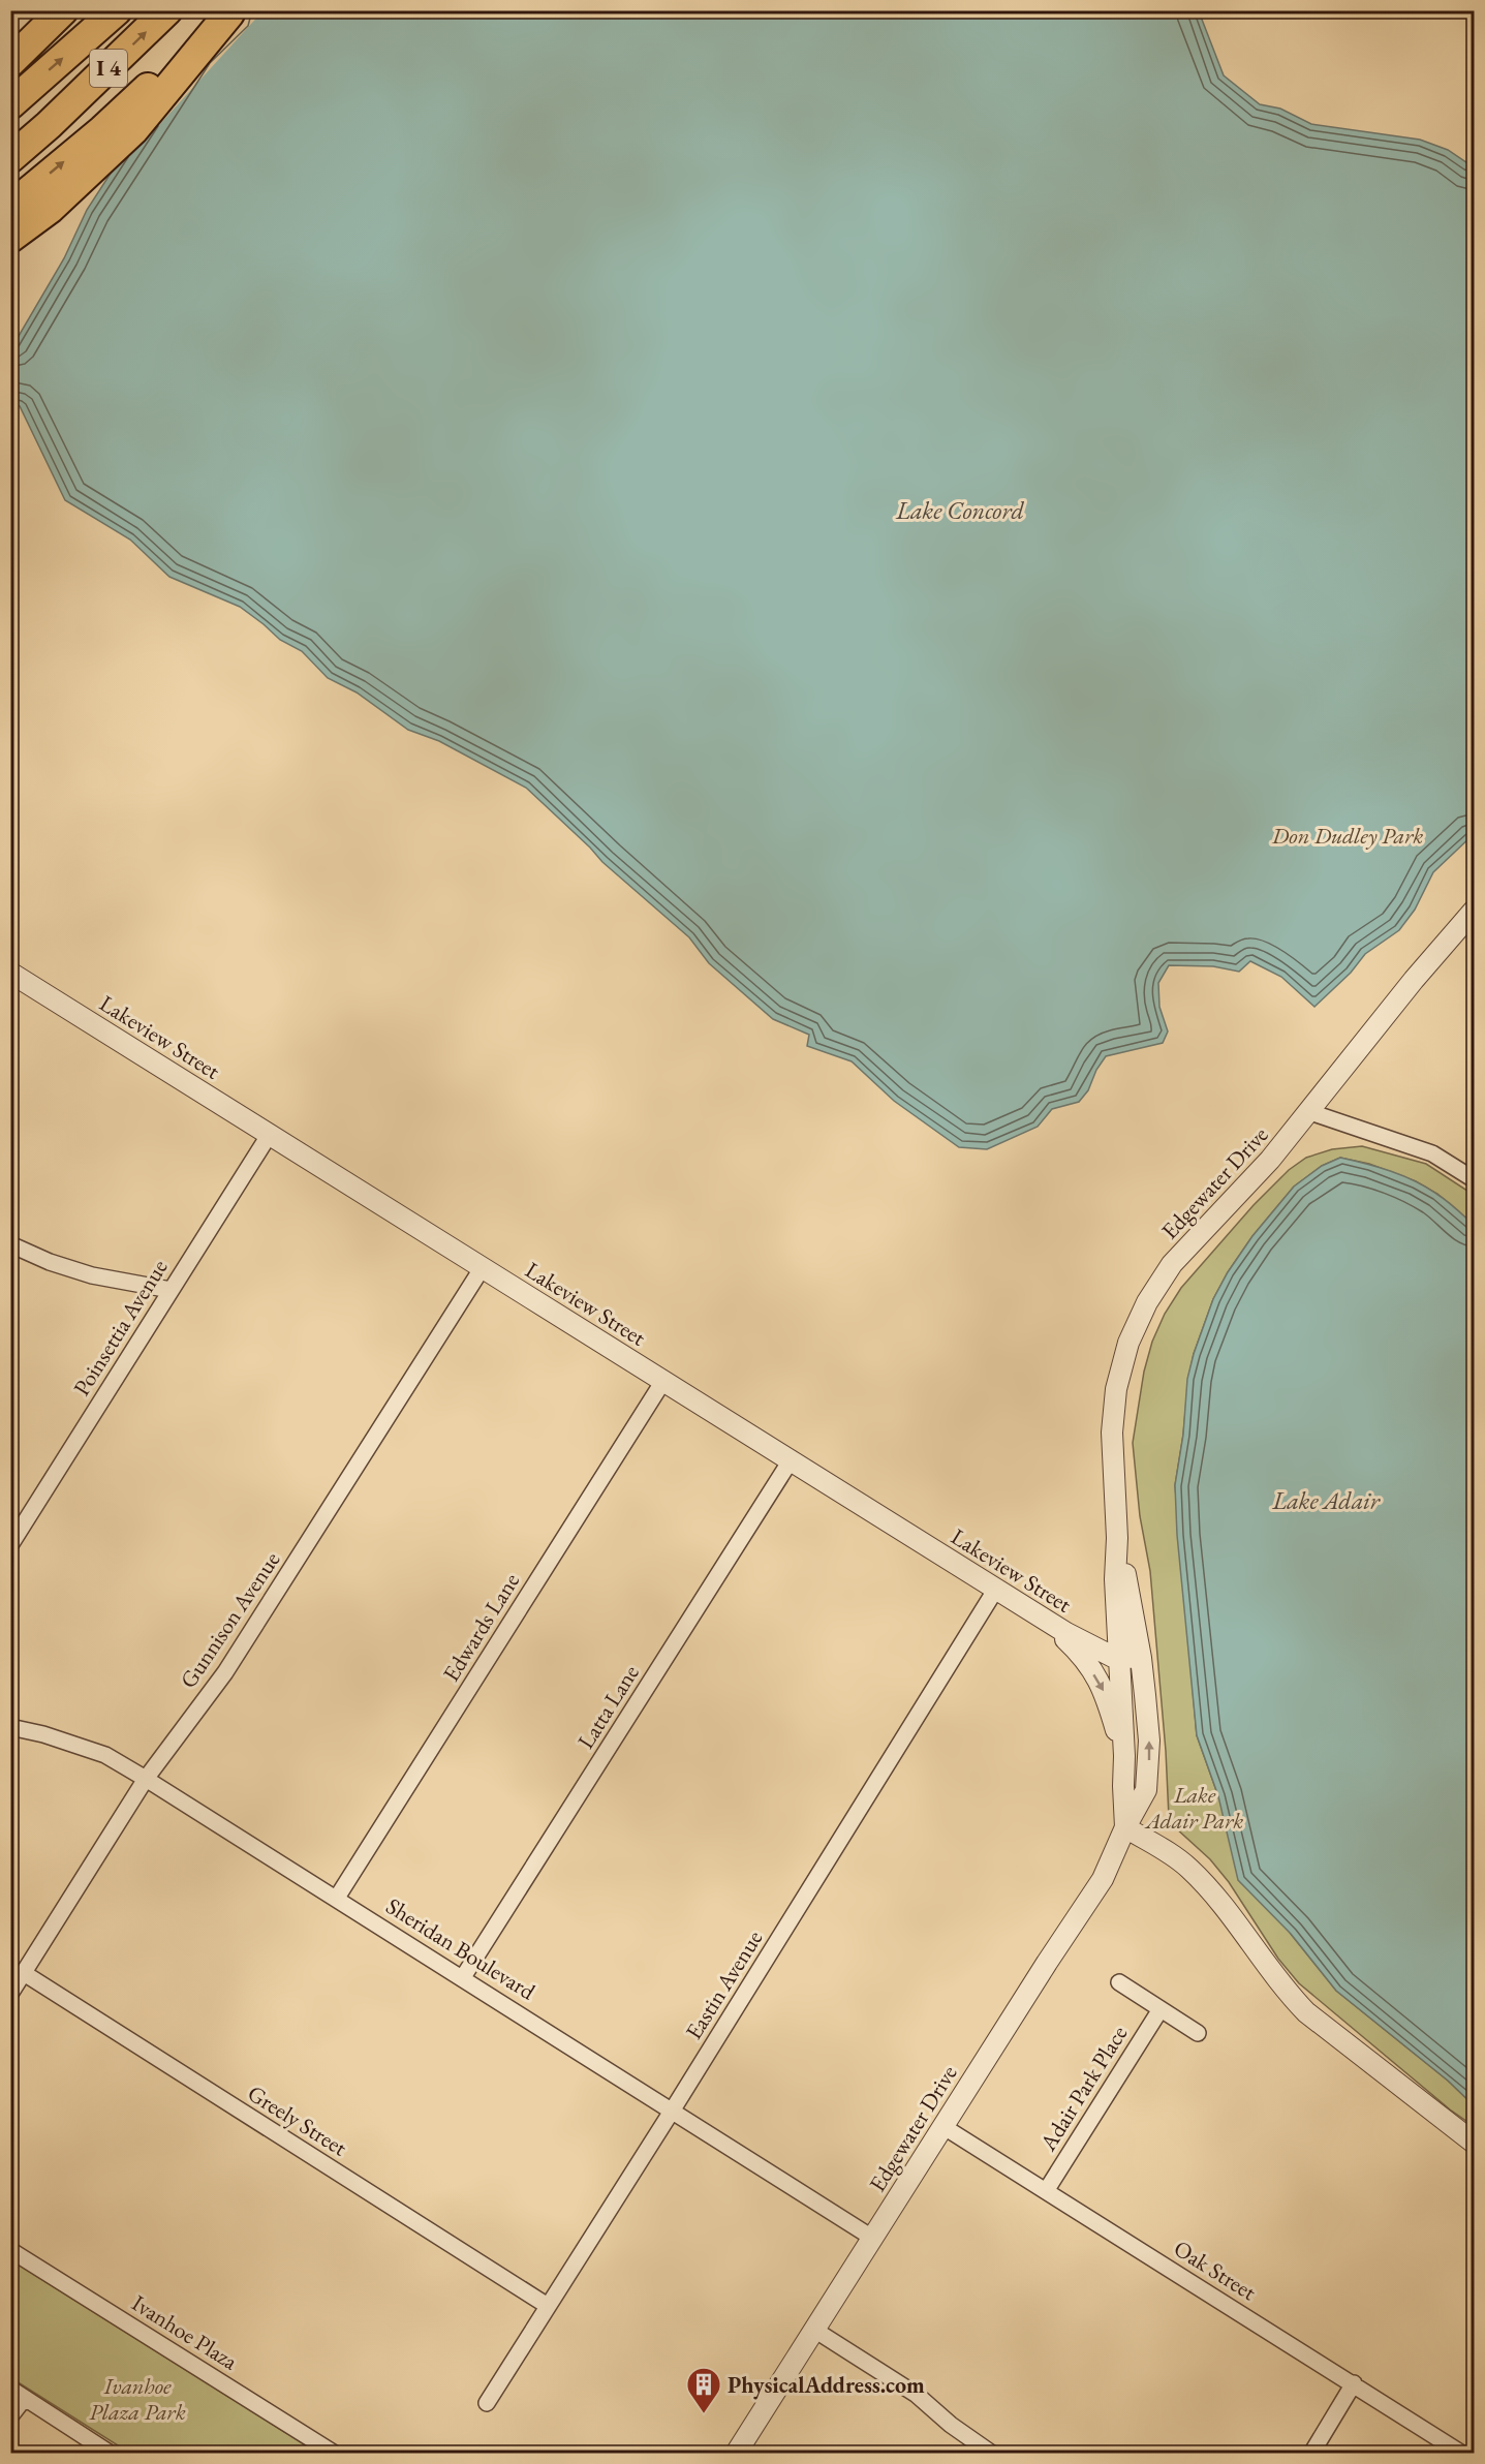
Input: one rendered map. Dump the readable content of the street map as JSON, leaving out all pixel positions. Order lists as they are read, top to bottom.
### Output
{
  "streets": {
    "highway": ["I 4"],
    "street": [
      "Lakeview Street",
      "Edgewater Drive",
      "Poinsettia Avenue",
      "Gunnison Avenue",
      "Edwards Lane",
      "Latta Lane",
      "Sheridan Boulevard",
      "Eastin Avenue",
      "Adair Park Place",
      "Greely Street",
      "Oak Street",
      "Ivanhoe Plaza"
    ]
  },
  "crossings": [
    ["Lakeview Street", "Edgewater Drive"],
    ["Lakeview Street", "Poinsettia Avenue"],
    ["Lakeview Street", "Gunnison Avenue"],
    ["Lakeview Street", "Edwards Lane"],
    ["Lakeview Street", "Latta Lane"],
    ["Lakeview Street", "Eastin Avenue"],
    ["Edgewater Drive", "Sheridan Boulevard"],
    ["Edgewater Drive", "Oak Street"],
    ["Gunnison Avenue", "Sheridan Boulevard"],
    ["Gunnison Avenue", "Greely Street"],
    ["Edwards Lane", "Sheridan Boulevard"],
    ["Latta Lane", "Sheridan Boulevard"],
    ["Sheridan Boulevard", "Eastin Avenue"],
    ["Eastin Avenue", "Greely Street"],
    ["Adair Park Place", "Oak Street"]
  ],
  "water": ["Lake Concord", "Lake Adair"],
  "parks": ["Don Dudley Park", "Lake Adair Park", "Ivanhoe Plaza Park"],
  "places": {
    "building": ["PhysicalAddress.com"]
  }
}
